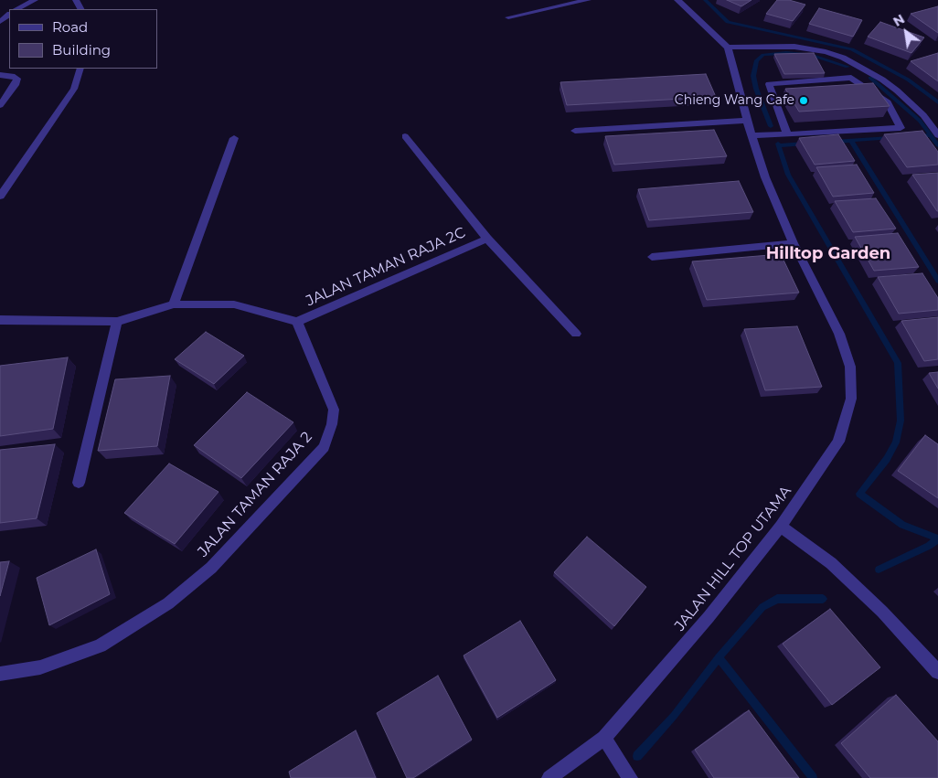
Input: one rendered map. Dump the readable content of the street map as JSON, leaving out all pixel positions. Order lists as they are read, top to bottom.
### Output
{
  "streets": {
    "street": ["JALAN TAMAN RAJA 2C", "JALAN TAMAN RAJA 2", "JALAN HILL TOP UTAMA"]
  },
  "crossings": [
    ["JALAN TAMAN RAJA 2C", "JALAN TAMAN RAJA 2"]
  ],
  "districts": ["Hilltop Garden"],
  "places": ["Chieng Wang Cafe"],
  "legend": ["Road", "Building"],
  "north": "top left"
}
